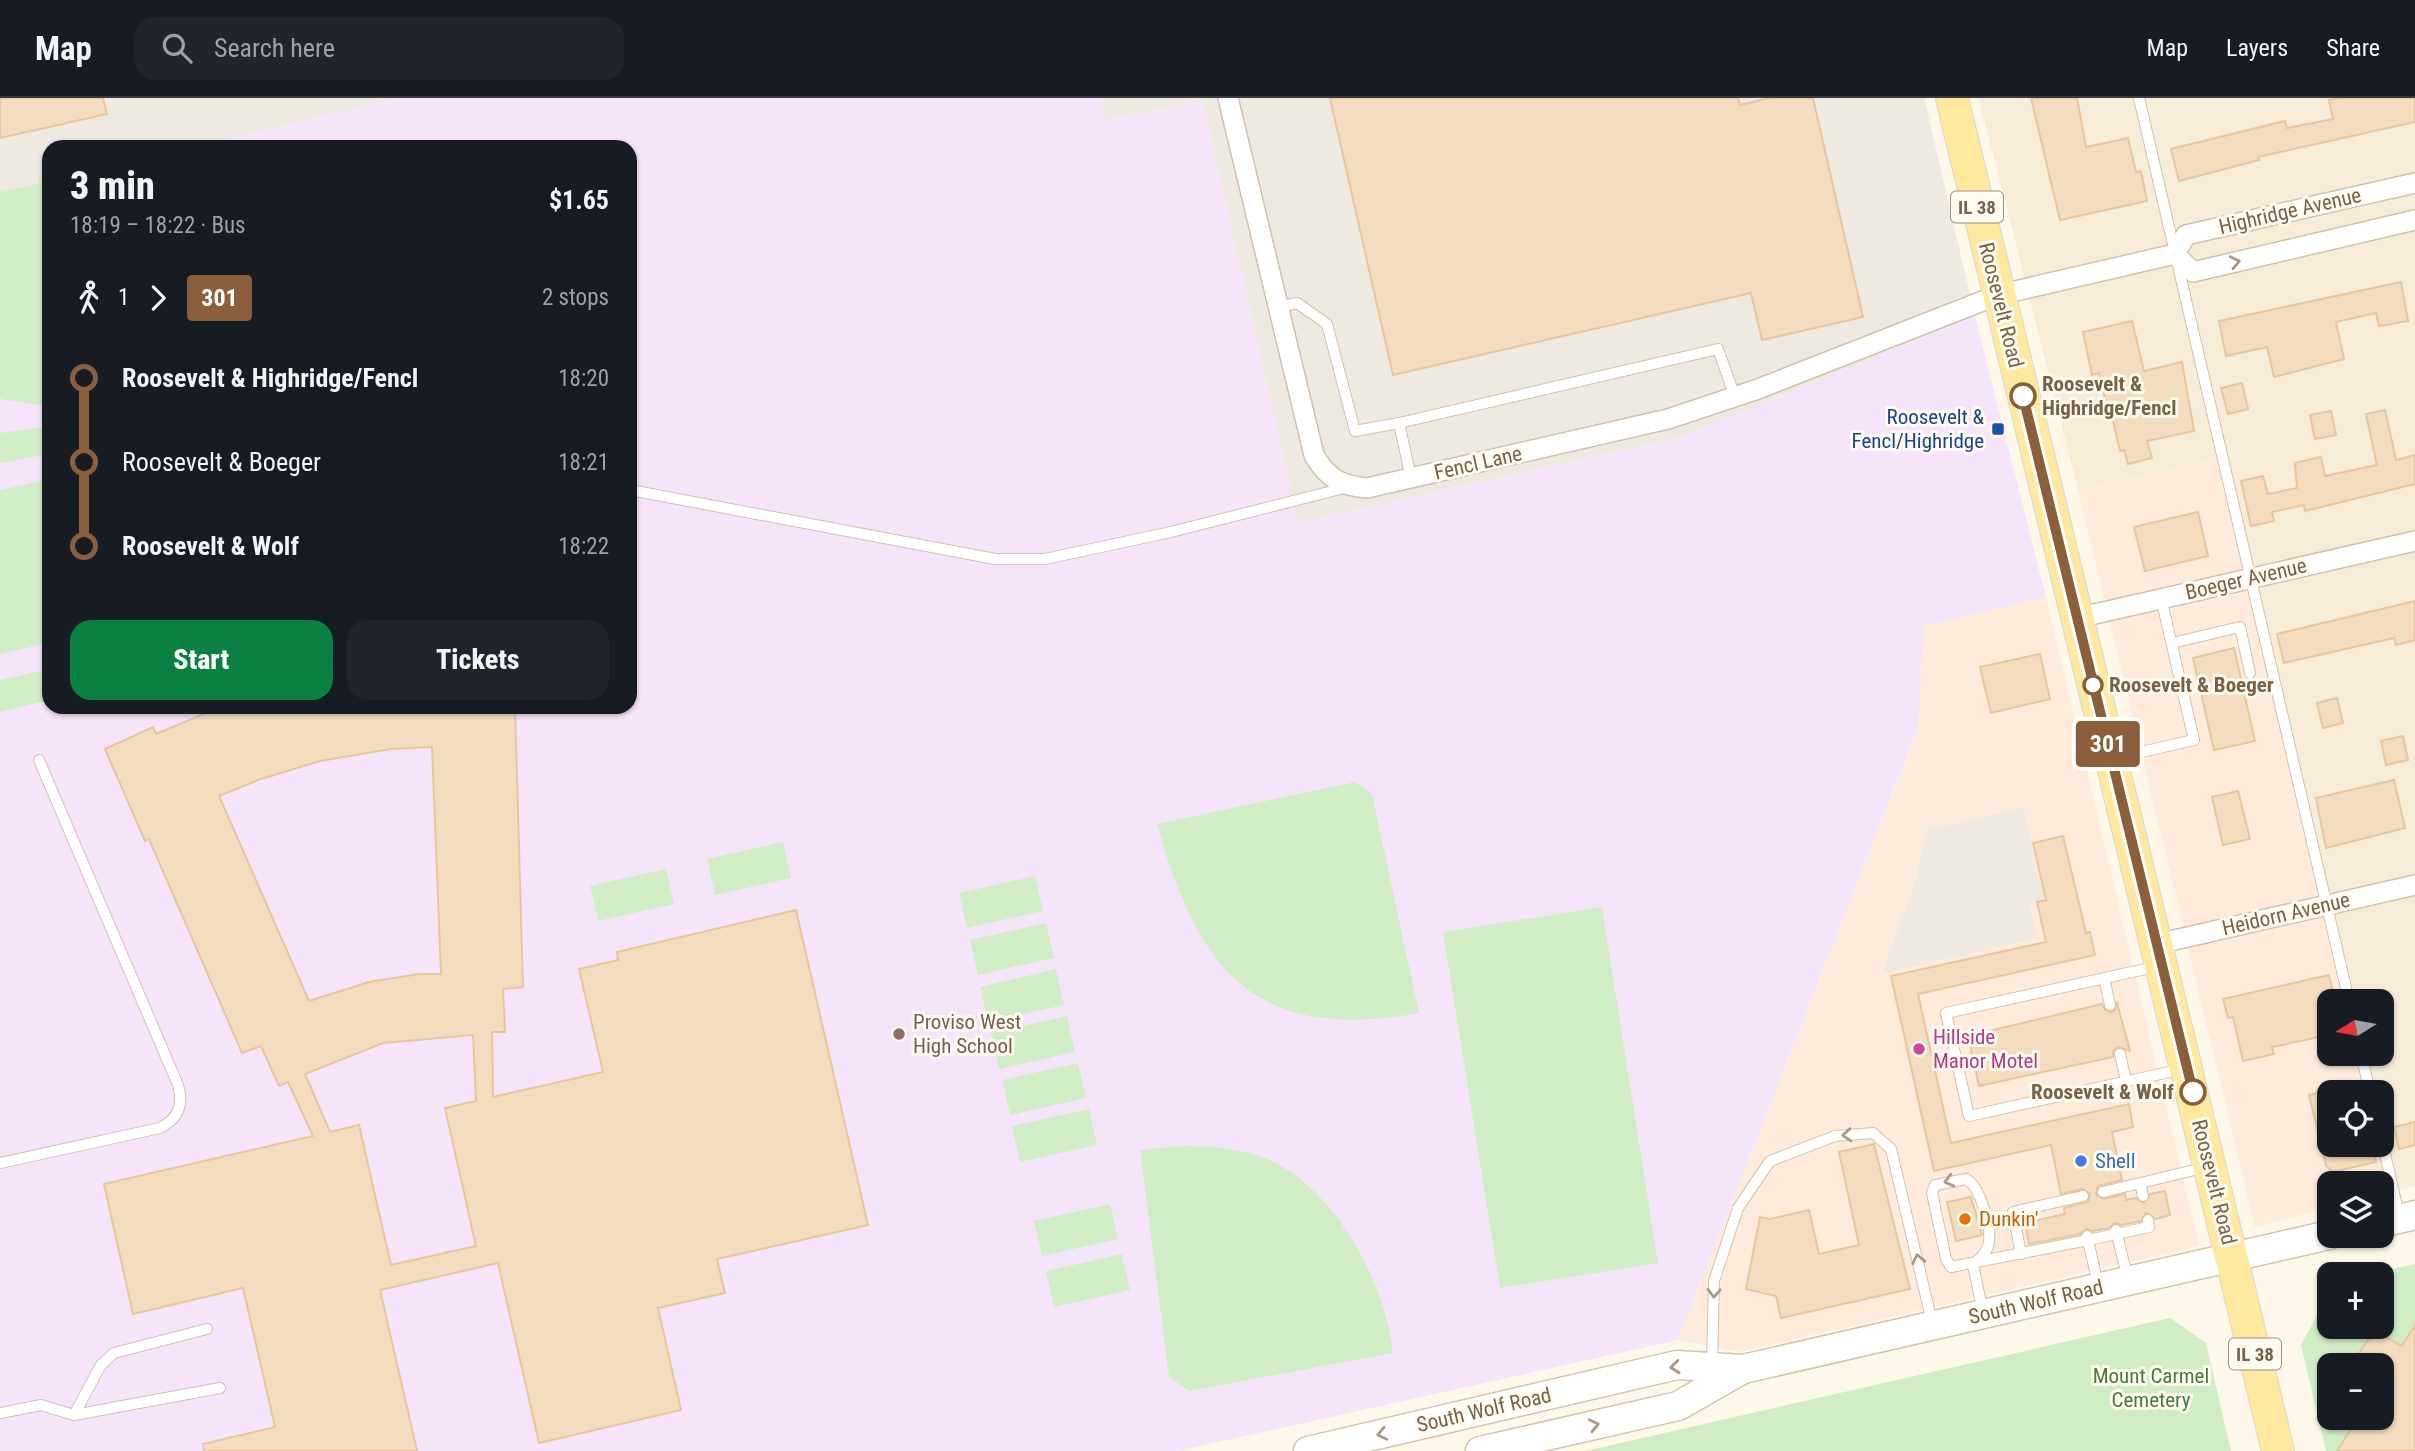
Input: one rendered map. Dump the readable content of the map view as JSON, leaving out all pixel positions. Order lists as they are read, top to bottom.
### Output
{
  "streets": {
    "main road": ["IL 38", "Roosevelt Road", "South Wolf Road"],
    "street": [
      "Highridge Avenue",
      "Fencl Lane",
      "Boeger Avenue",
      "Heidorn Avenue"
    ]
  },
  "crossings": [
    ["Highridge Avenue", "Roosevelt Road"],
    ["Highridge Avenue", "Fencl Lane"],
    ["Roosevelt Road", "Fencl Lane"],
    ["Roosevelt Road", "Boeger Avenue"],
    ["Roosevelt Road", "Heidorn Avenue"],
    ["Roosevelt Road", "South Wolf Road"]
  ],
  "parks": ["Mount Carmel Cemetery"],
  "places": {
    "other": [
      "Roosevelt & Highridge/Fencl",
      "Roosevelt & Boeger",
      "Proviso West High School",
      "Hillside Manor Motel",
      "Roosevelt & Wolf",
      "Shell",
      "Dunkin'"
    ],
    "transit": ["Roosevelt & Fencl/Highridge"]
  },
  "lines": ["bus line 301"],
  "north": "left",
  "page": {
    "header": "Map",
    "search": "Search here",
    "nav": ["Map", "Layers", "Share"],
    "on_map": "301",
    "heading": ["3 min", "18:19 – 18:22 · Bus", "$1.65"],
    "legs": ["1", "301", "2 stops"],
    "list": [
      {
        "name": "Roosevelt & Highridge/Fencl",
        "value": "18:20"
      },
      {
        "name": "Roosevelt & Boeger",
        "value": "18:21"
      },
      {
        "name": "Roosevelt & Wolf",
        "value": "18:22"
      }
    ],
    "buttons": ["Start", "Tickets"],
    "map_buttons": ["+", "−"]
  }
}
